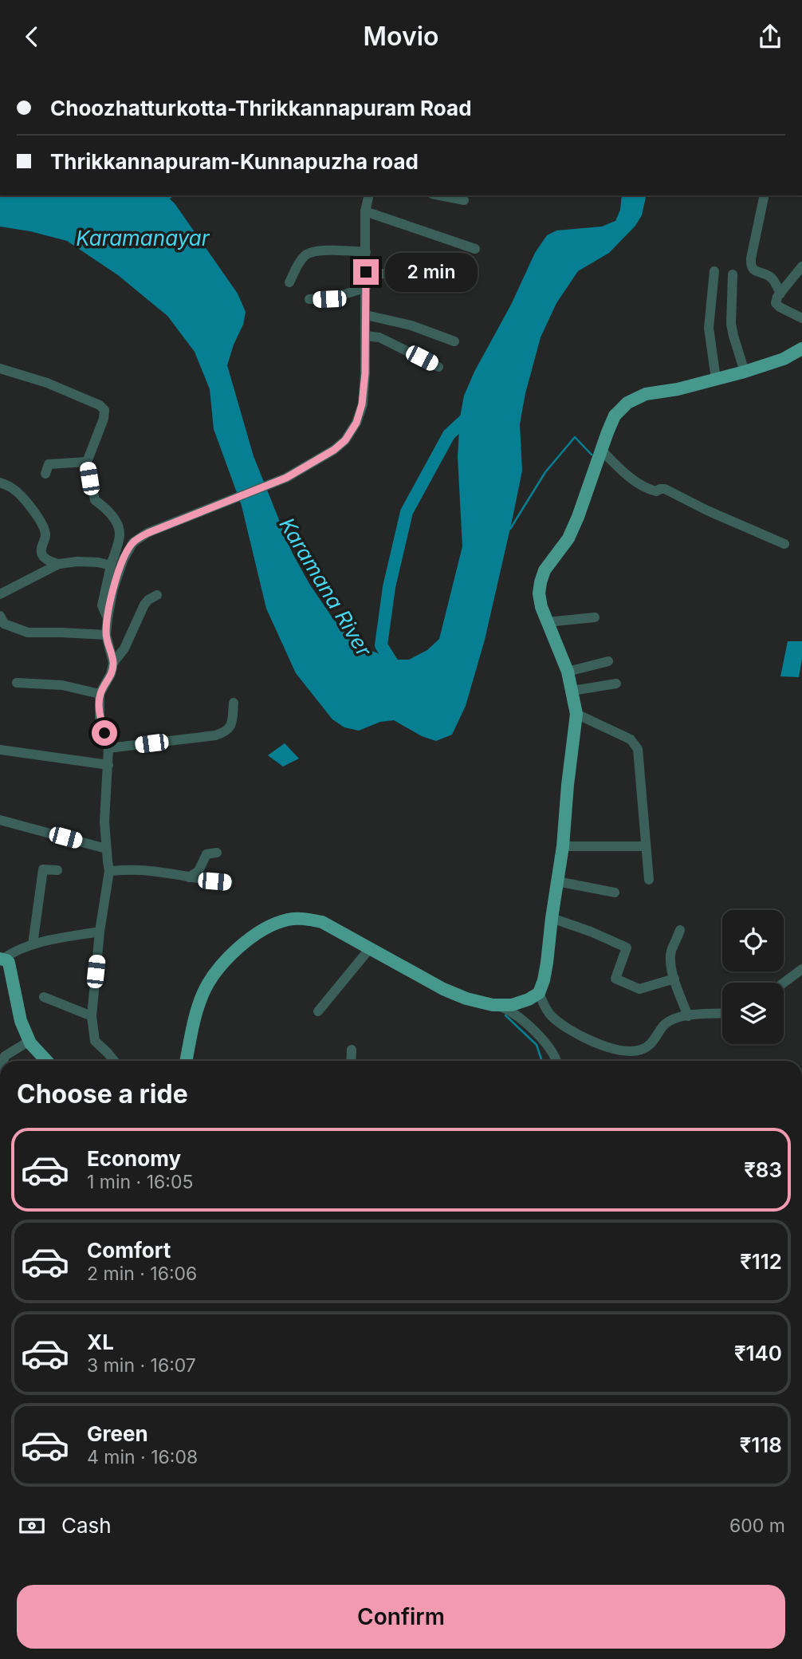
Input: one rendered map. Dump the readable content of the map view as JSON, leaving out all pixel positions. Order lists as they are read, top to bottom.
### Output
{
  "water": ["Karamanayar", "Karamana River"],
  "page": {
    "header": "Movio",
    "banner": ["Choozhatturkotta-Thrikkannapuram Road", "Thrikkannapuram-Kunnapuzha road"],
    "bubble": "2 min",
    "heading": "Choose a ride",
    "list": [
      {
        "name": "Economy",
        "note": "1 min · 16:05",
        "value": "₹83"
      },
      {
        "name": "Comfort",
        "note": "2 min · 16:06",
        "value": "₹112"
      },
      {
        "name": "XL",
        "note": "3 min · 16:07",
        "value": "₹140"
      },
      {
        "name": "Green",
        "note": "4 min · 16:08",
        "value": "₹118"
      }
    ],
    "pay": ["Cash", "600 m"],
    "buttons": "Confirm"
  }
}
